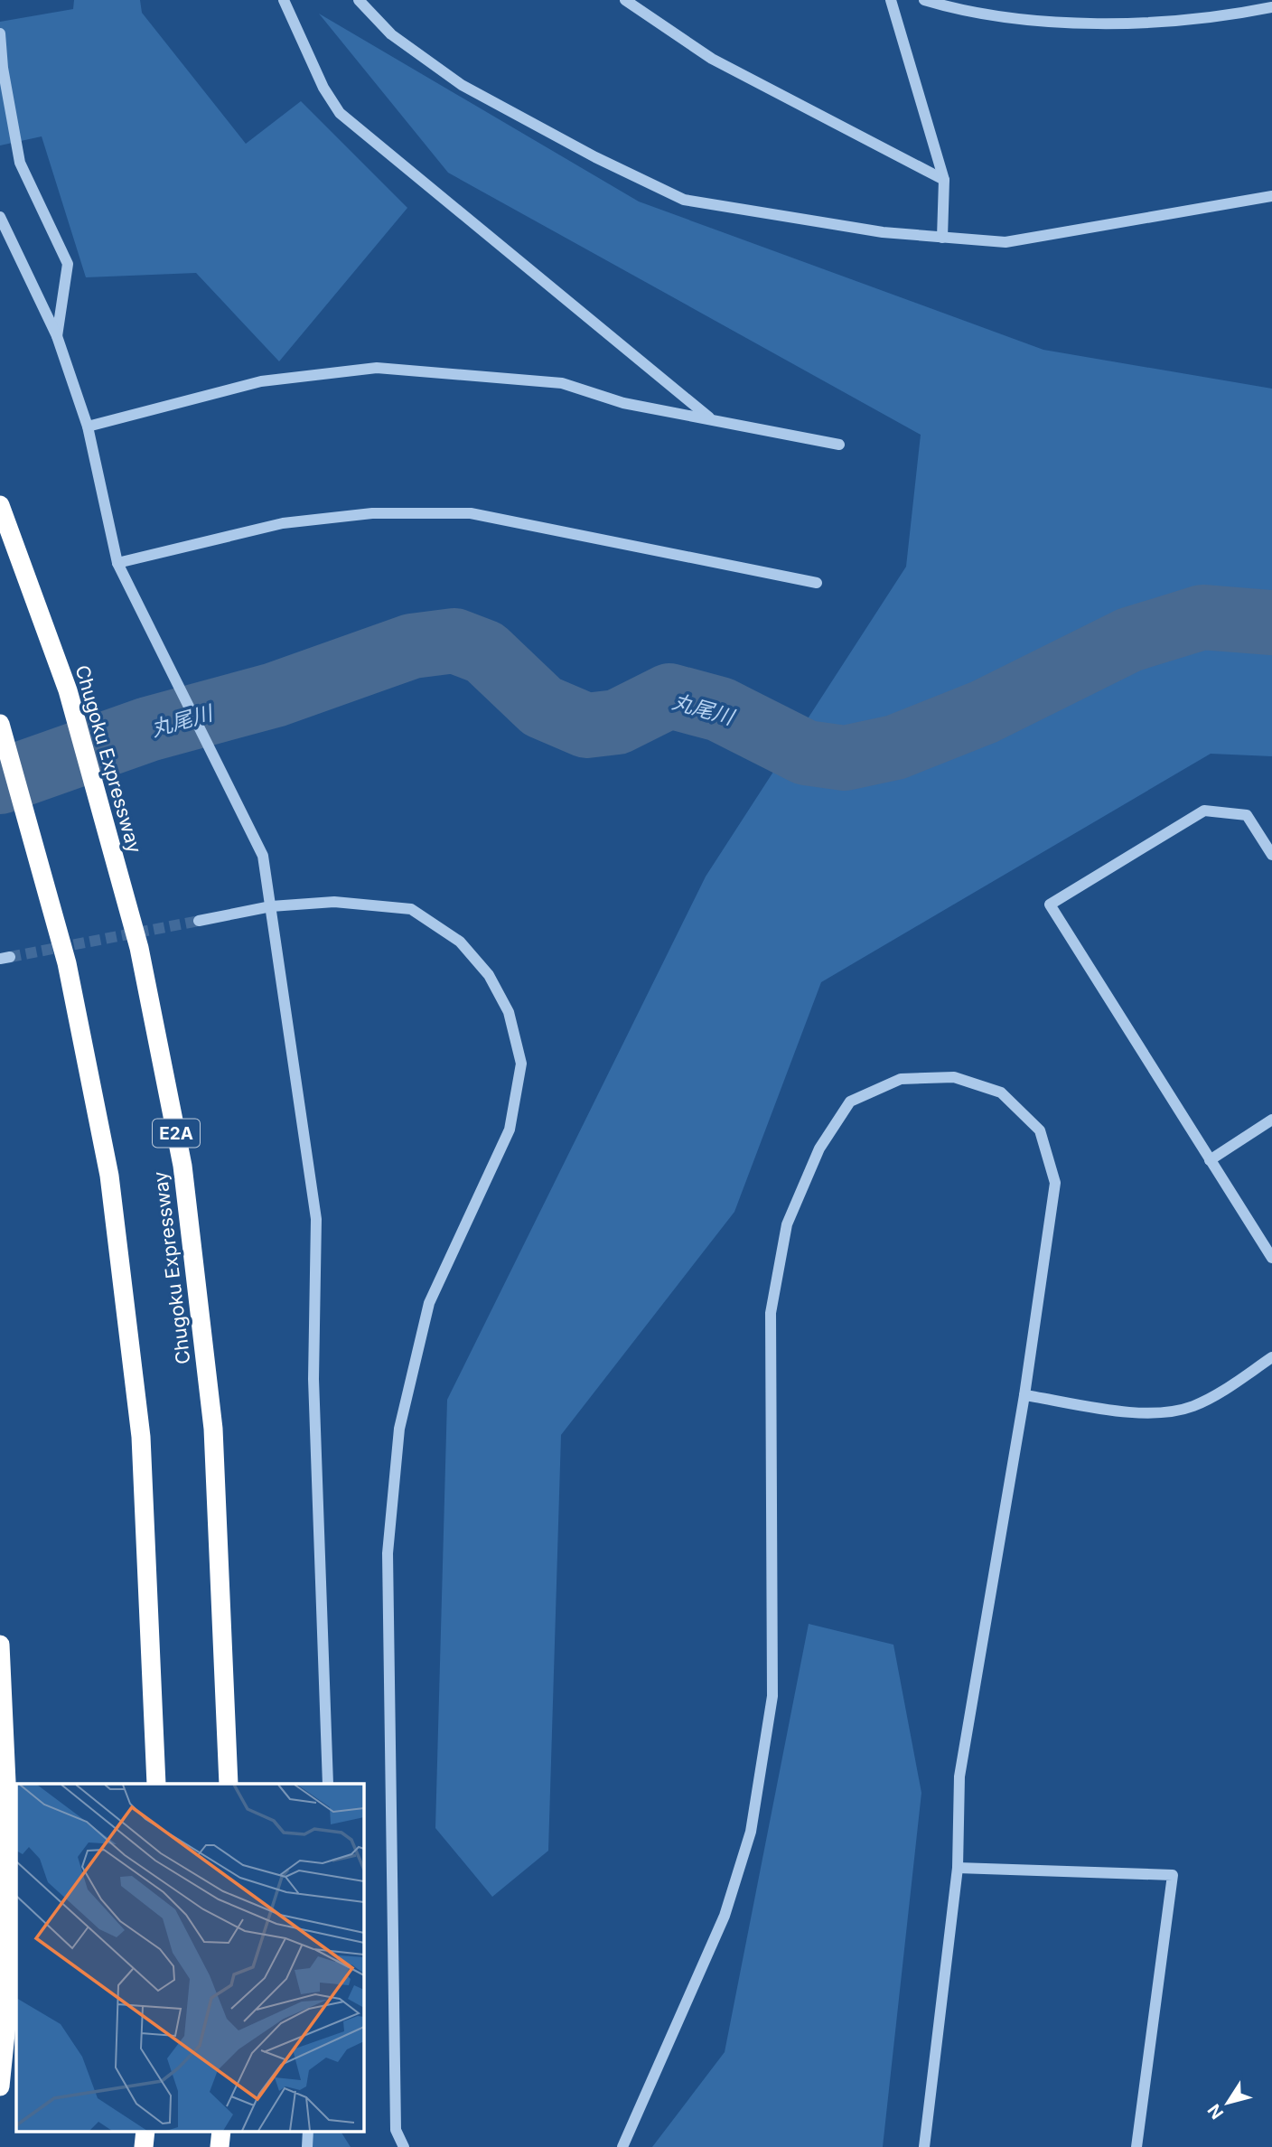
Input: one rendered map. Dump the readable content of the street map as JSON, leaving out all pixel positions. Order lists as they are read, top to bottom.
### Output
{
  "streets": {
    "highway": ["Chugoku Expressway", "E2A"]
  },
  "water": ["丸尾川"],
  "north": "bottom left"
}
